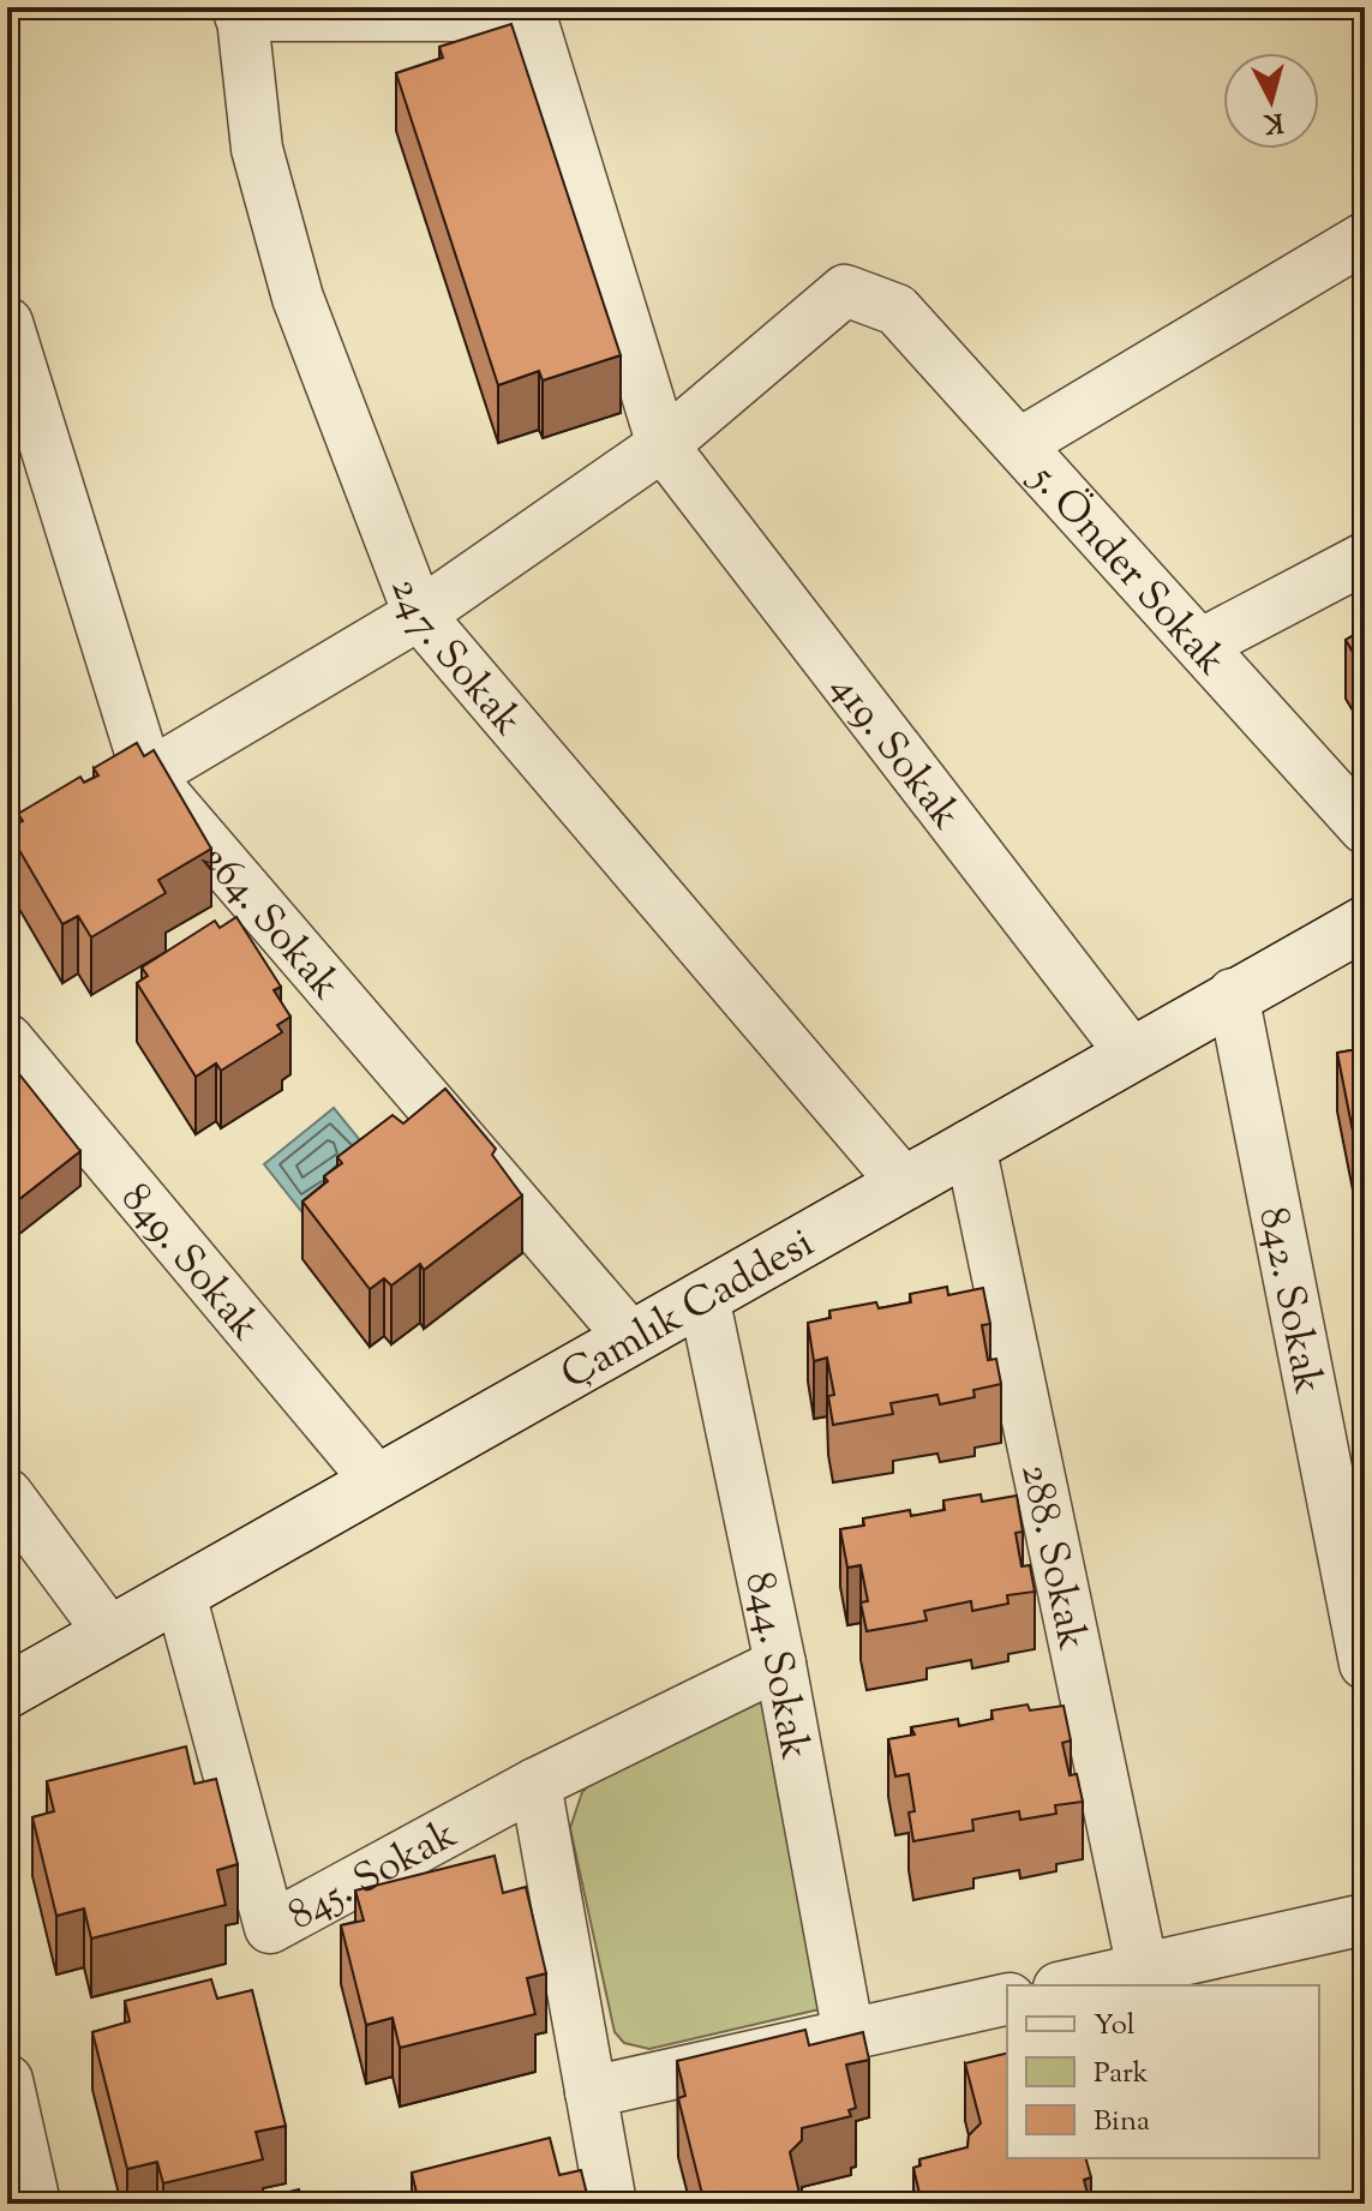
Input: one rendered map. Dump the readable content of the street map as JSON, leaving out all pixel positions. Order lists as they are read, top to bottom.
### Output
{
  "streets": {
    "main road": ["Çamlık Caddesi"],
    "street": [
      "5. Önder Sokak",
      "247. Sokak",
      "419. Sokak",
      "264. Sokak",
      "849. Sokak",
      "842. Sokak",
      "288. Sokak",
      "844. Sokak",
      "845. Sokak"
    ]
  },
  "crossings": [
    ["5. Önder Sokak", "419. Sokak"],
    ["247. Sokak", "Çamlık Caddesi"],
    ["419. Sokak", "Çamlık Caddesi"],
    ["264. Sokak", "Çamlık Caddesi"],
    ["849. Sokak", "Çamlık Caddesi"],
    ["842. Sokak", "Çamlık Caddesi"],
    ["Çamlık Caddesi", "288. Sokak"],
    ["Çamlık Caddesi", "844. Sokak"],
    ["Çamlık Caddesi", "845. Sokak"],
    ["844. Sokak", "845. Sokak"]
  ],
  "legend": ["Yol", "Park", "Bina"],
  "north": "bottom"
}
